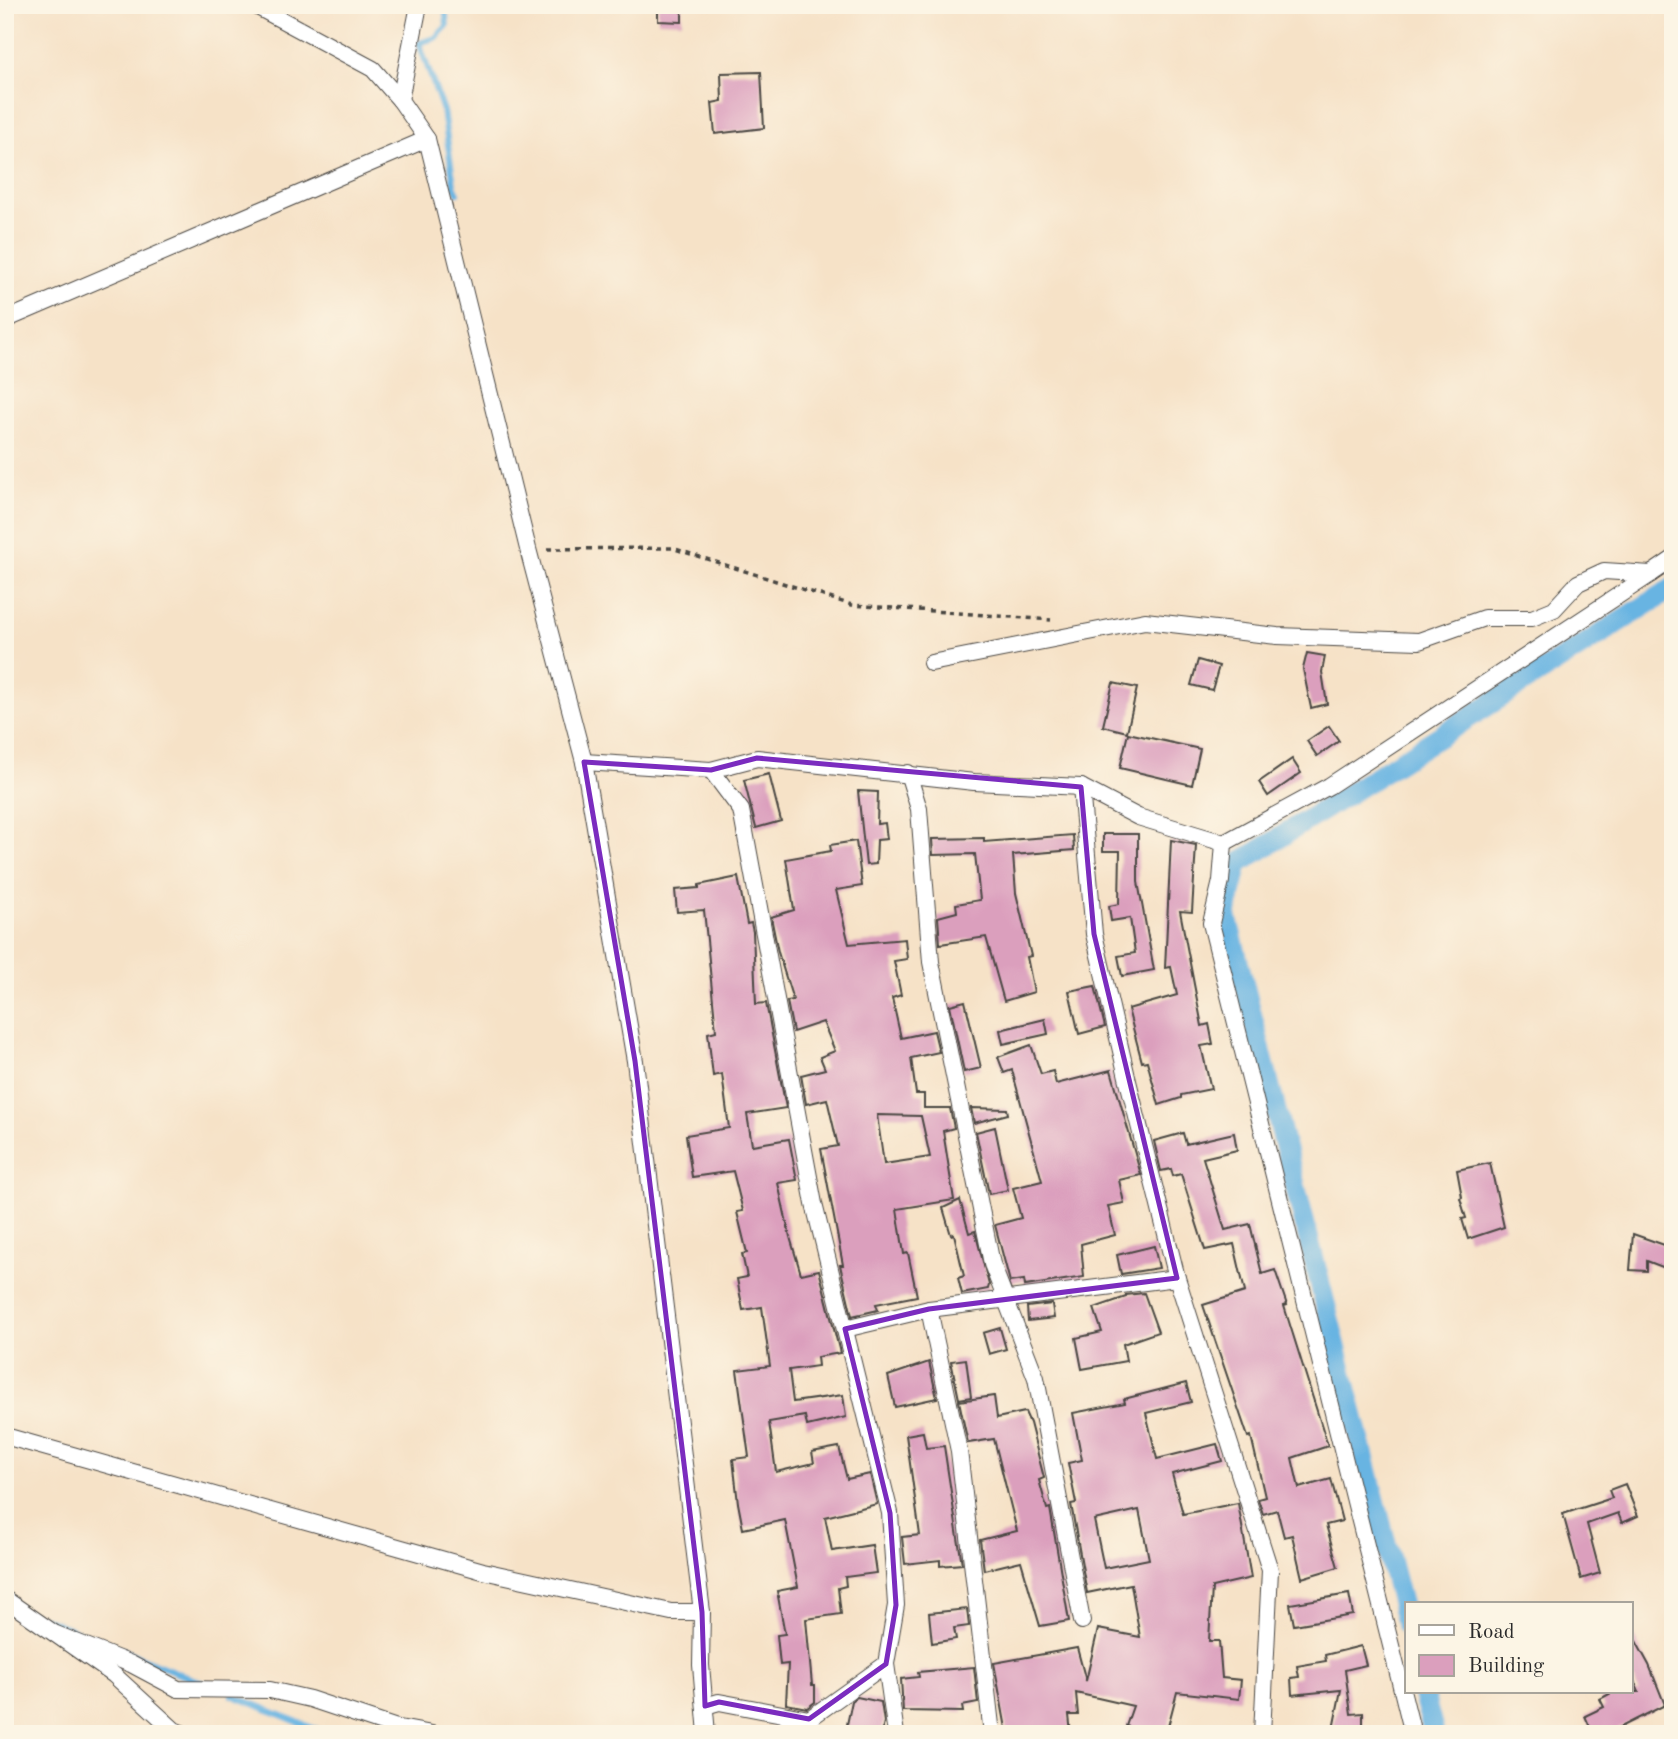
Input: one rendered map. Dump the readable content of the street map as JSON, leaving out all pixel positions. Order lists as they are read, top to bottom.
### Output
{
  "legend": ["Road", "Building"]
}
